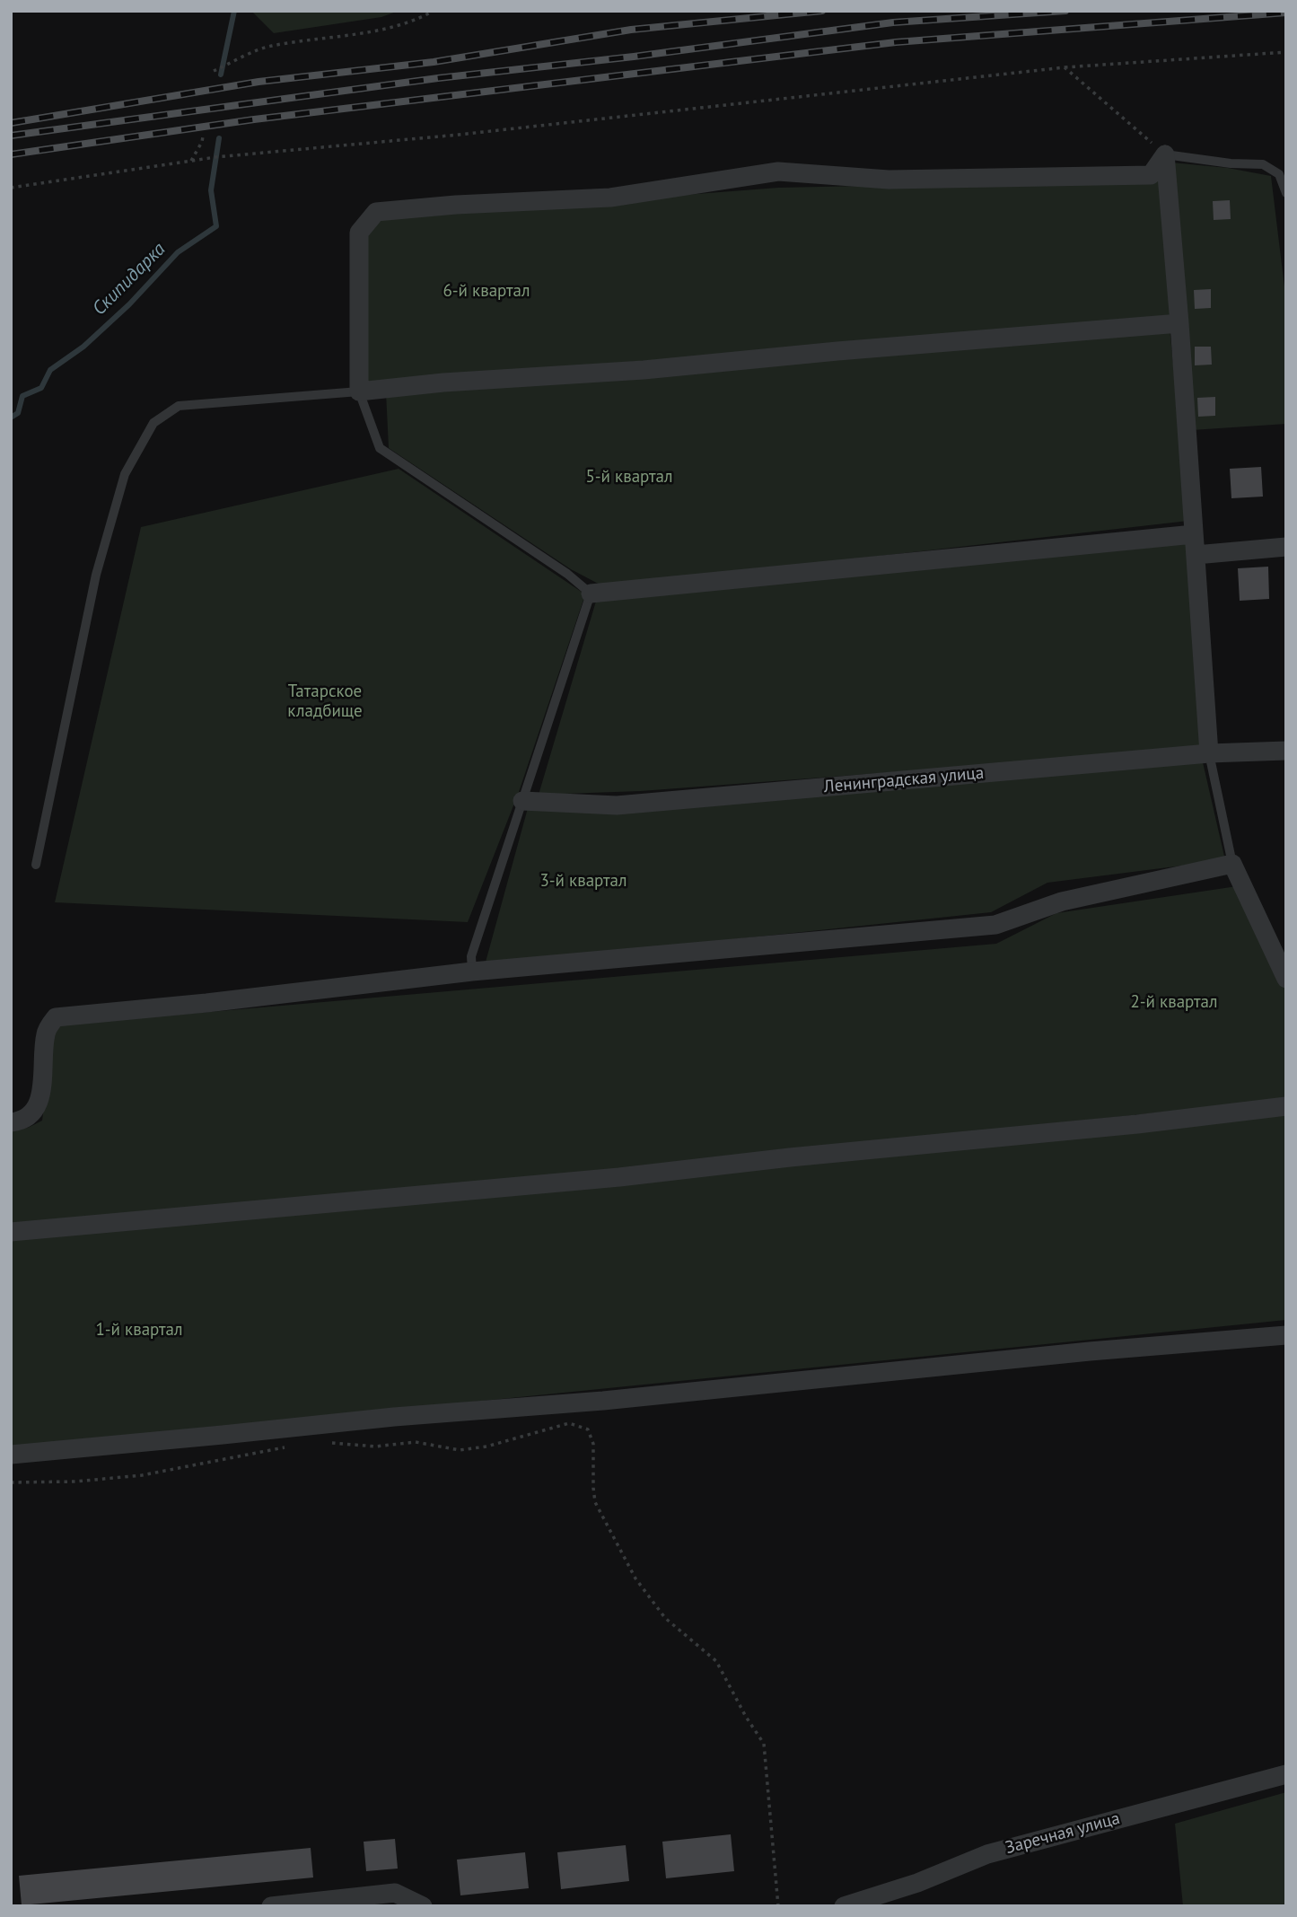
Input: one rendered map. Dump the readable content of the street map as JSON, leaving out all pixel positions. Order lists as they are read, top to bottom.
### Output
{
  "streets": {
    "street": ["Ленинградская улица", "Заречная улица"]
  },
  "water": ["Скипидарка"],
  "parks": [
    "6-й квартал",
    "5-й квартал",
    "Татарское кладбище",
    "3-й квартал",
    "2-й квартал",
    "1-й квартал"
  ]
}
